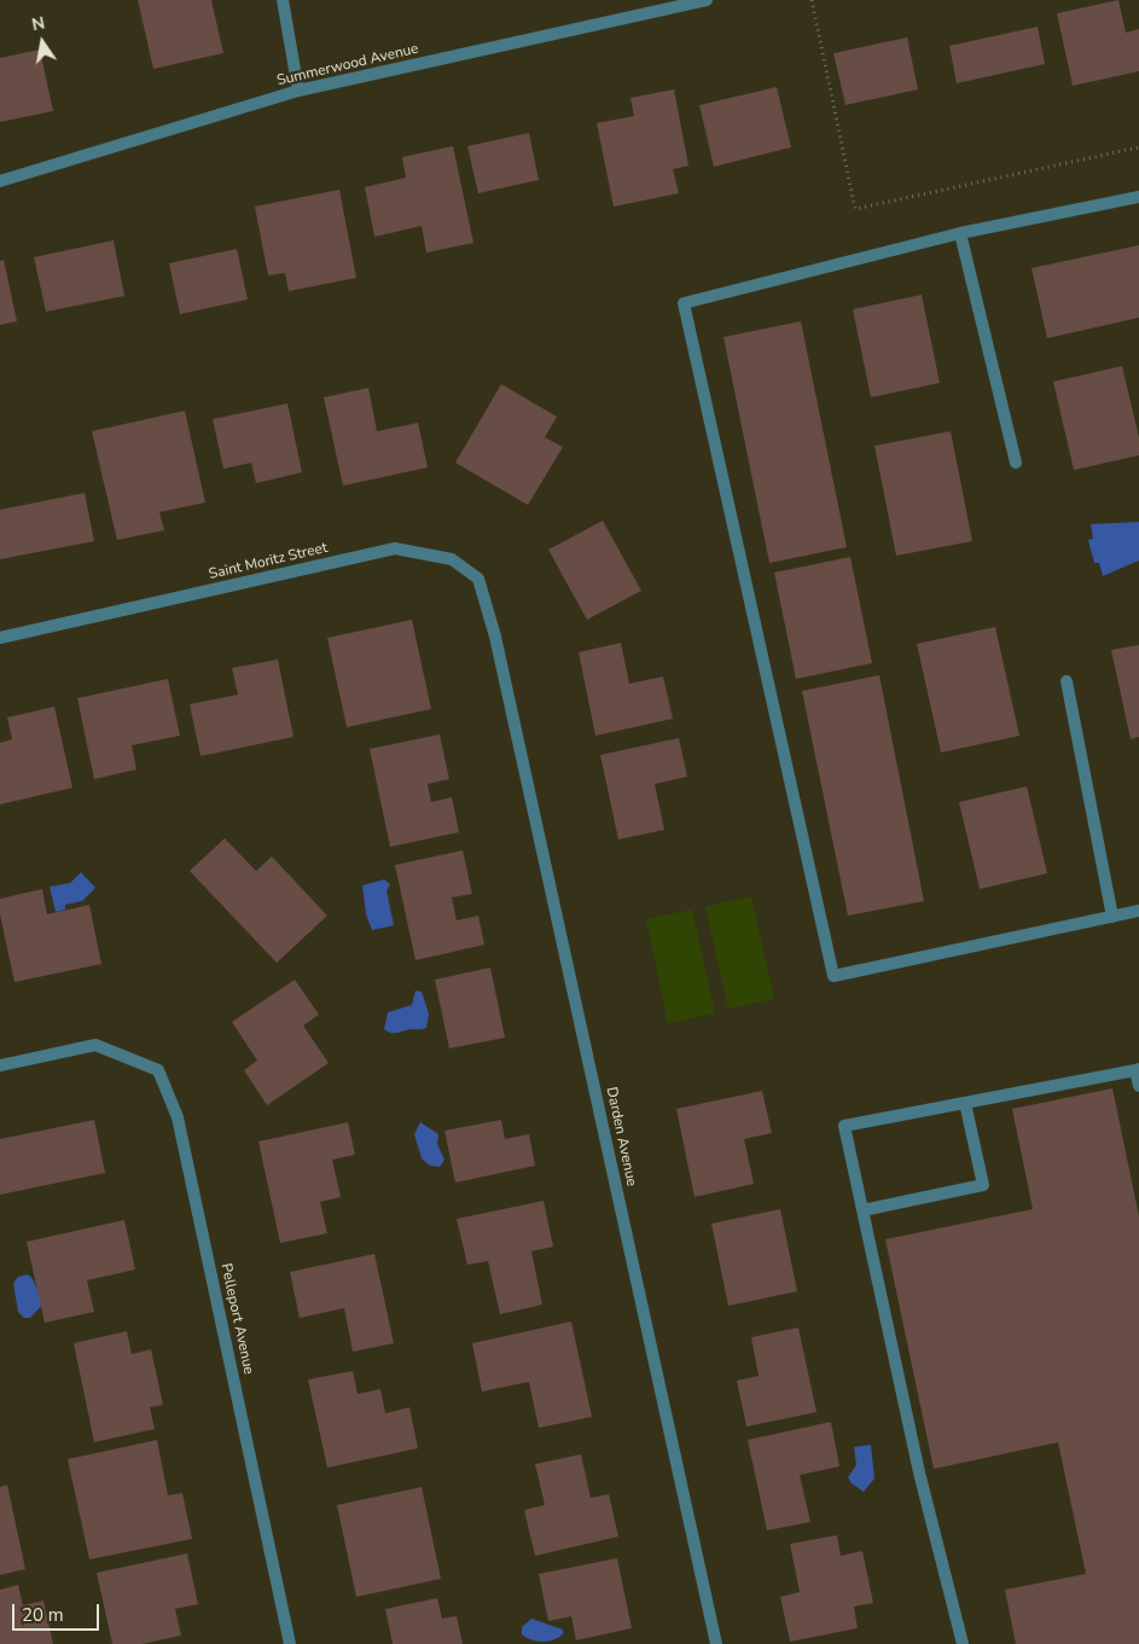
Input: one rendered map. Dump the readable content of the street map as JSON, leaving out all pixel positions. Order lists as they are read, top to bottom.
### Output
{
  "streets": {
    "street": [
      "Summerwood Avenue",
      "Saint Moritz Street",
      "Darden Avenue",
      "Pelleport Avenue"
    ]
  },
  "crossings": [
    ["Saint Moritz Street", "Darden Avenue"]
  ],
  "scale_bar": "20 m",
  "north": "top"
}
